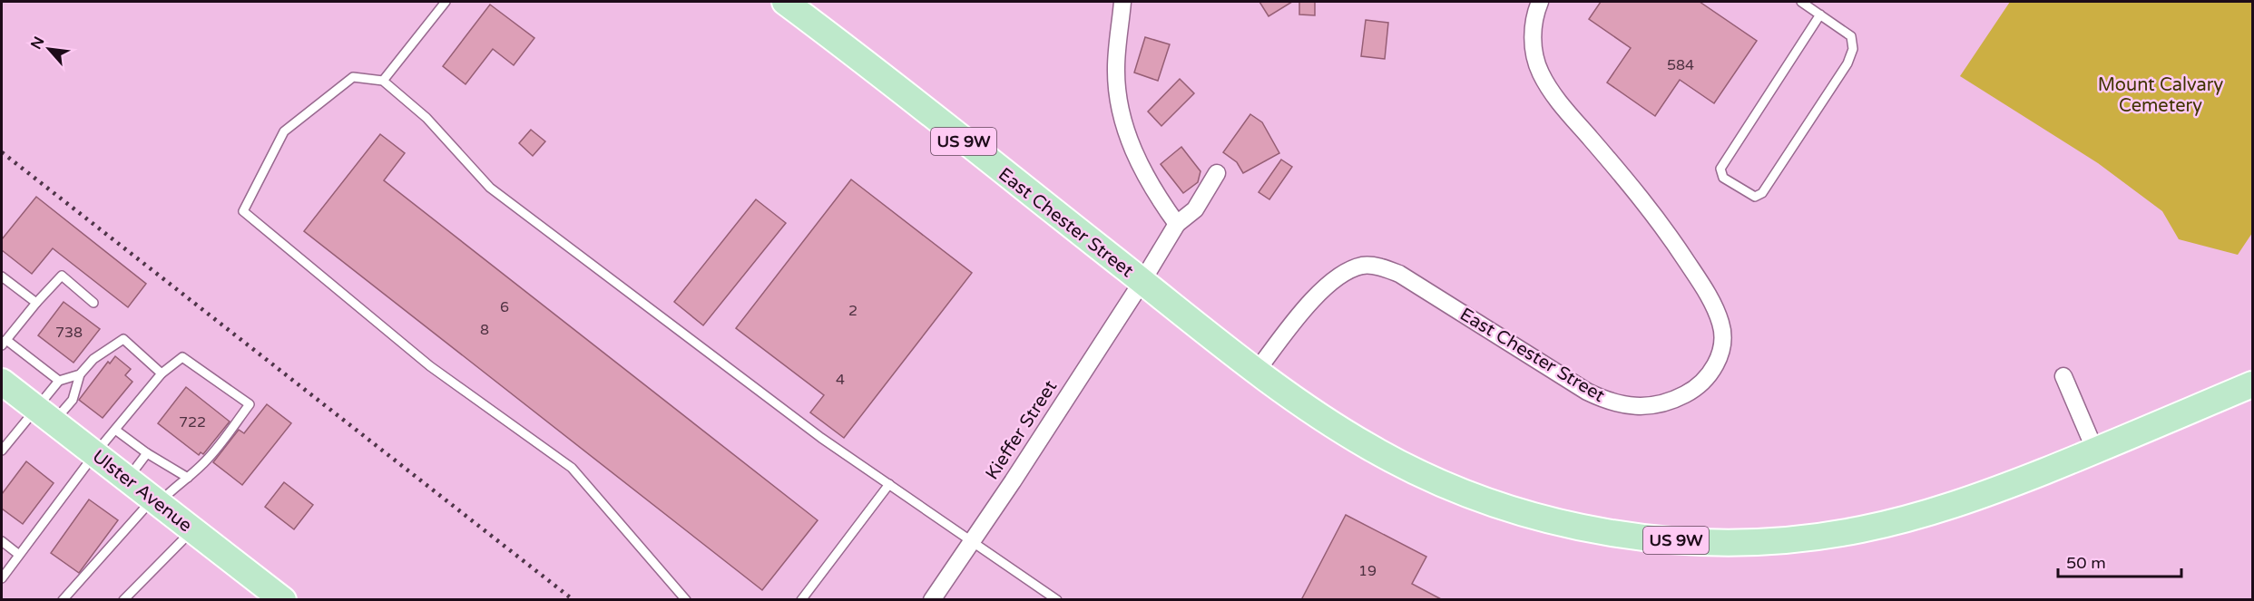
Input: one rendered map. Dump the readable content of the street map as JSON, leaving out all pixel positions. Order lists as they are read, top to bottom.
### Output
{
  "streets": {
    "main road": ["US 9W", "East Chester Street", "Ulster Avenue"],
    "street": ["Kieffer Street"]
  },
  "crossings": [
    ["US 9W", "East Chester Street"],
    ["US 9W", "Kieffer Street"],
    ["East Chester Street", "Kieffer Street"]
  ],
  "parks": ["Mount Calvary Cemetery"],
  "house_numbers": [
    "584",
    "6",
    "2",
    "8",
    "738",
    "4",
    "722",
    "19"
  ],
  "scale_bar": "50 m",
  "north": "top left"
}
